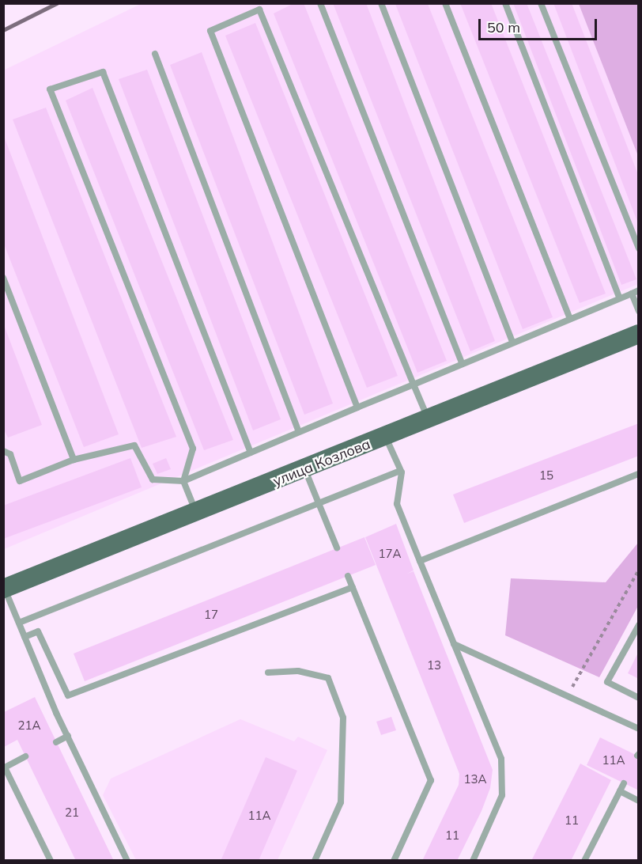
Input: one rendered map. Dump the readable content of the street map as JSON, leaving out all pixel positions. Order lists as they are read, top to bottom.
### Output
{
  "streets": {
    "main road": ["улица Козлова"]
  },
  "house_numbers": [
    "15",
    "17А",
    "17",
    "13",
    "21А",
    "11А",
    "13А",
    "21",
    "11А",
    "11",
    "11"
  ],
  "scale_bar": "50 m"
}
